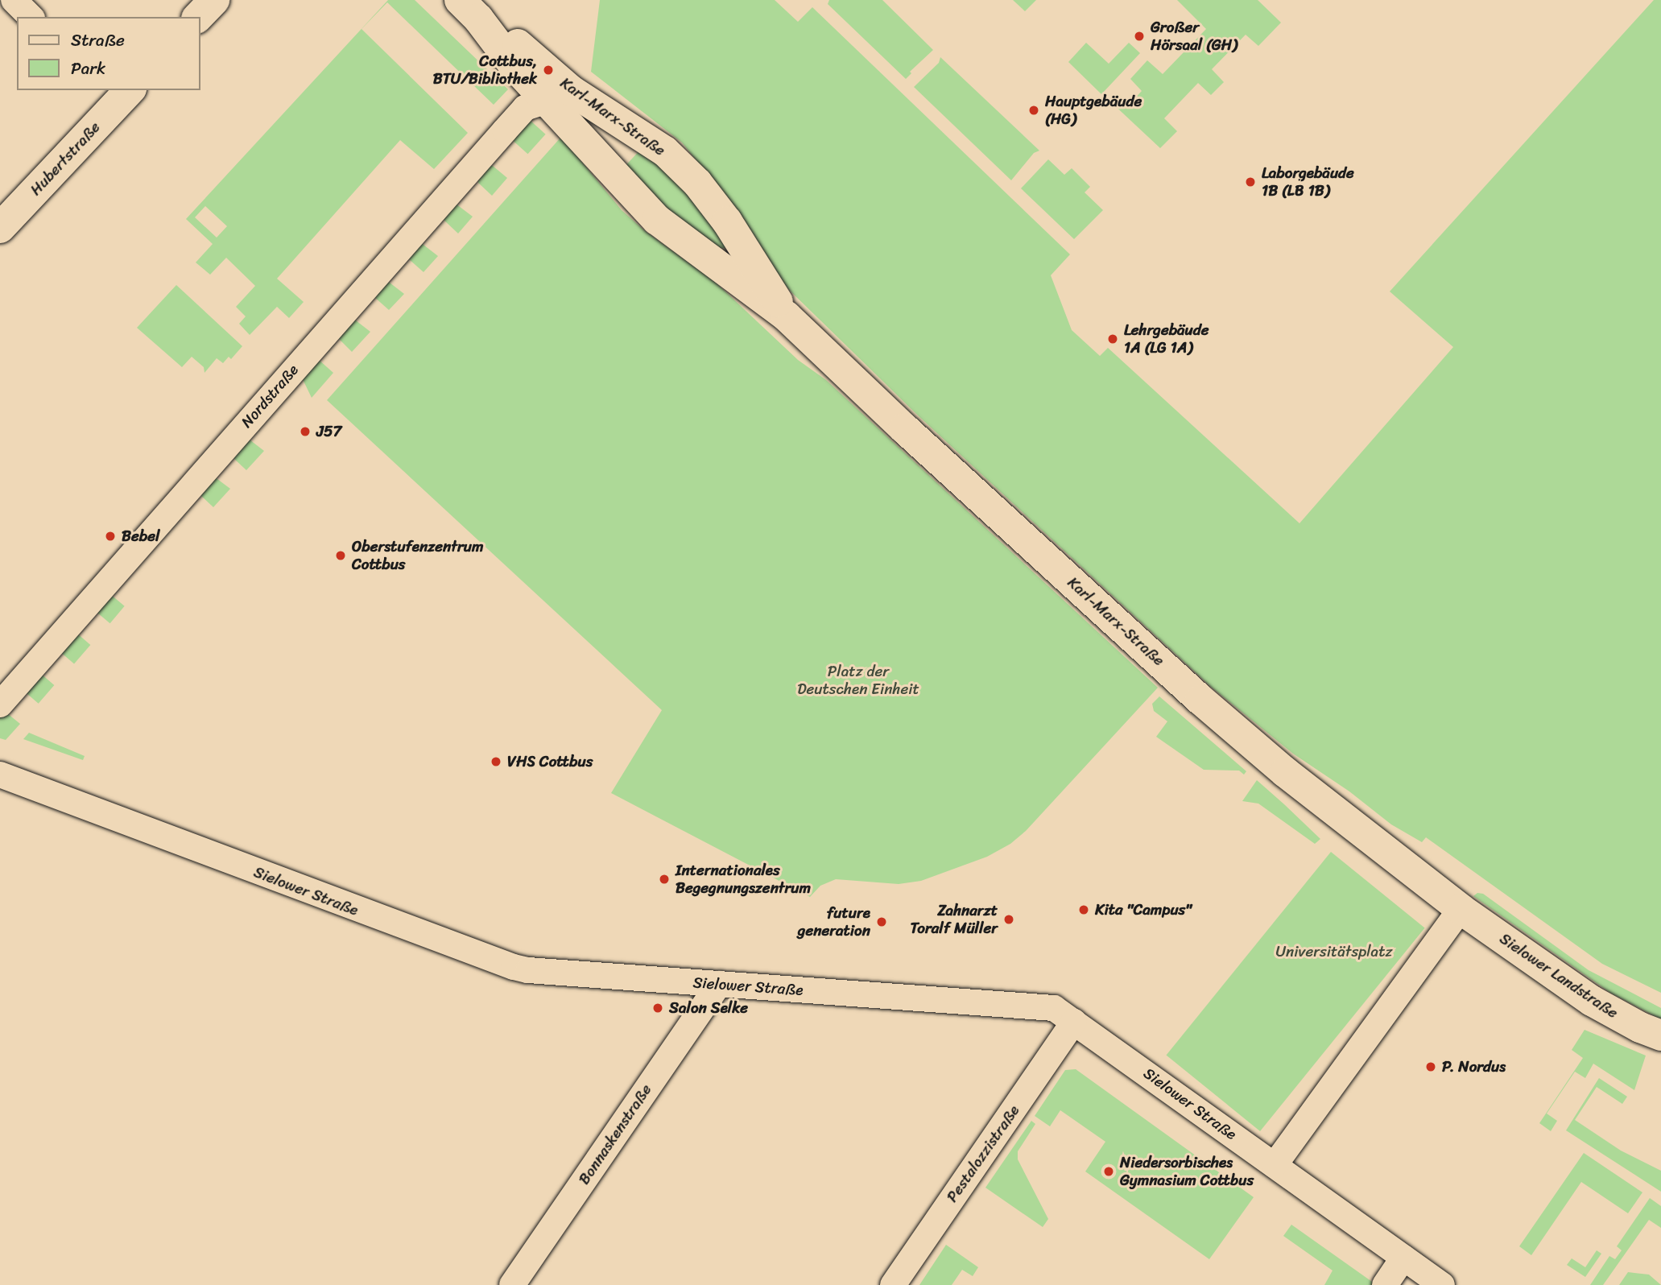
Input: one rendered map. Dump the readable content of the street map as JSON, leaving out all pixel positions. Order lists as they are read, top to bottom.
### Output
{
  "streets": {
    "street": [
      "Karl-Marx-Straße",
      "Hubertstraße",
      "Nordstraße",
      "Sielower Straße",
      "Sielower Landstraße",
      "Bonnaskenstraße",
      "Pestalozzistraße"
    ]
  },
  "crossings": [
    ["Karl-Marx-Straße", "Nordstraße"],
    ["Karl-Marx-Straße", "Sielower Landstraße"],
    ["Sielower Straße", "Bonnaskenstraße"],
    ["Sielower Straße", "Pestalozzistraße"]
  ],
  "parks": ["Platz der Deutschen Einheit", "Universitätsplatz"],
  "places": [
    "Großer Hörsaal (GH)",
    "Cottbus, BTU/Bibliothek",
    "Hauptgebäude (HG)",
    "Laborgebäude 1B (LB 1B)",
    "Lehrgebäude 1A (LG 1A)",
    "J57",
    "Bebel",
    "Oberstufenzentrum Cottbus",
    "VHS Cottbus",
    "Internationales Begegnungszentrum",
    "Kita \"Campus\"",
    "Zahnarzt Toralf Müller",
    "future generation",
    "Salon Selke",
    "P. Nordus",
    "Niedersorbisches Gymnasium Cottbus"
  ],
  "legend": ["Straße", "Park"]
}
